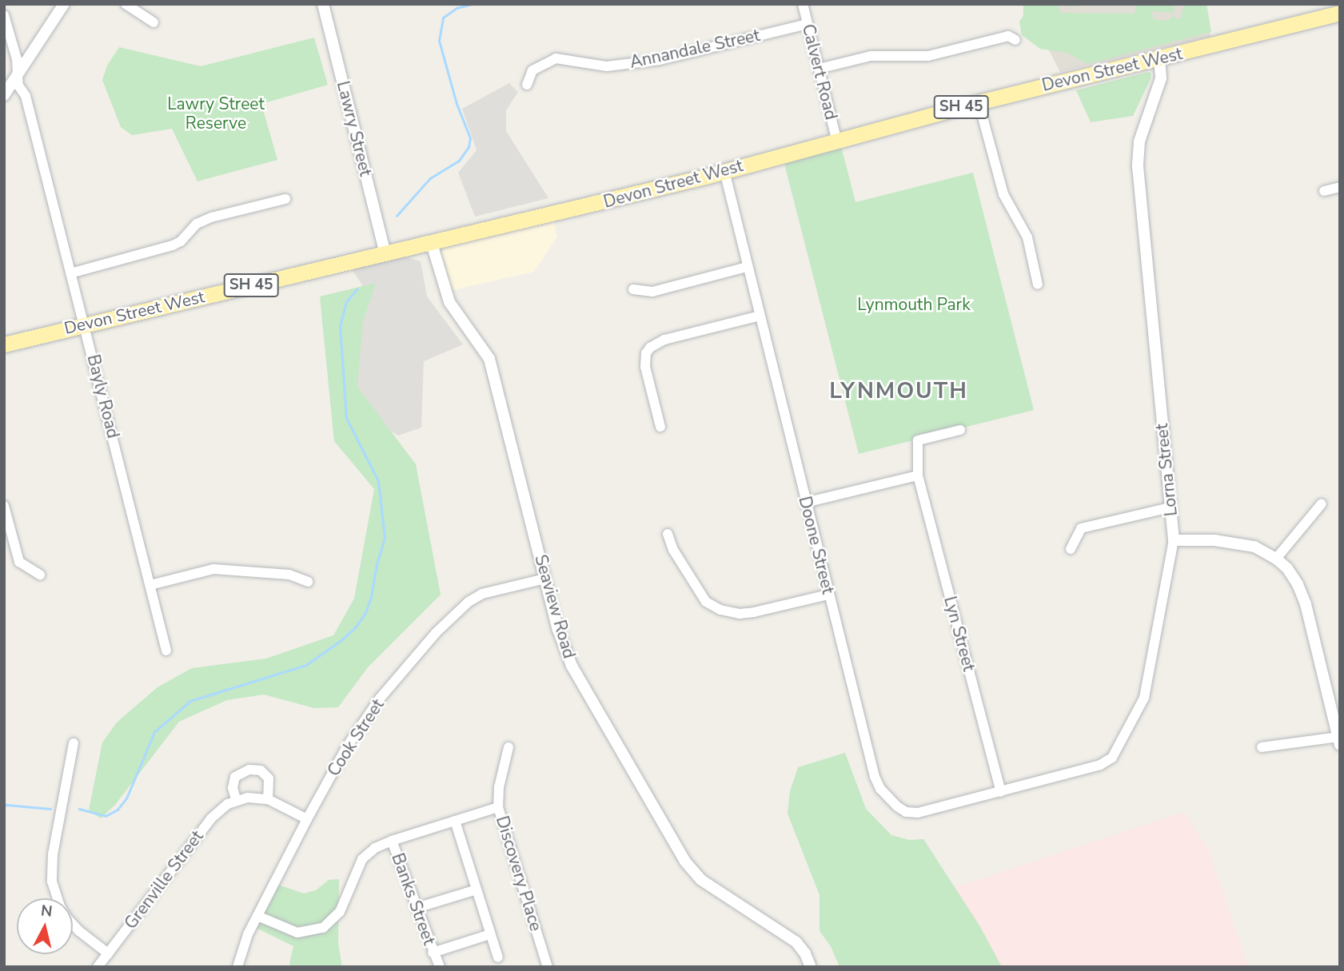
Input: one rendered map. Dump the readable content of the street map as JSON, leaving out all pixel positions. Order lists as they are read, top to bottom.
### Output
{
  "streets": {
    "main road": ["Devon Street West", "SH 45"],
    "street": [
      "Annandale Street",
      "Calvert Road",
      "Lawry Street",
      "Bayly Road",
      "Lorna Street",
      "Doone Street",
      "Seaview Road",
      "Lyn Street",
      "Cook Street",
      "Discovery Place",
      "Grenville Street",
      "Banks Street"
    ]
  },
  "crossings": [
    ["Annandale Street", "Calvert Road"],
    ["Devon Street West", "Calvert Road"],
    ["Devon Street West", "Lawry Street"],
    ["Devon Street West", "Bayly Road"],
    ["Devon Street West", "Lorna Street"],
    ["Devon Street West", "Doone Street"],
    ["Devon Street West", "Seaview Road"],
    ["Lorna Street", "Doone Street"],
    ["Lorna Street", "Lyn Street"],
    ["Doone Street", "Lyn Street"],
    ["Seaview Road", "Cook Street"],
    ["Discovery Place", "Banks Street"]
  ],
  "districts": ["LYNMOUTH"],
  "parks": ["Lawry Street Reserve", "Lynmouth Park"],
  "north": "top"
}
